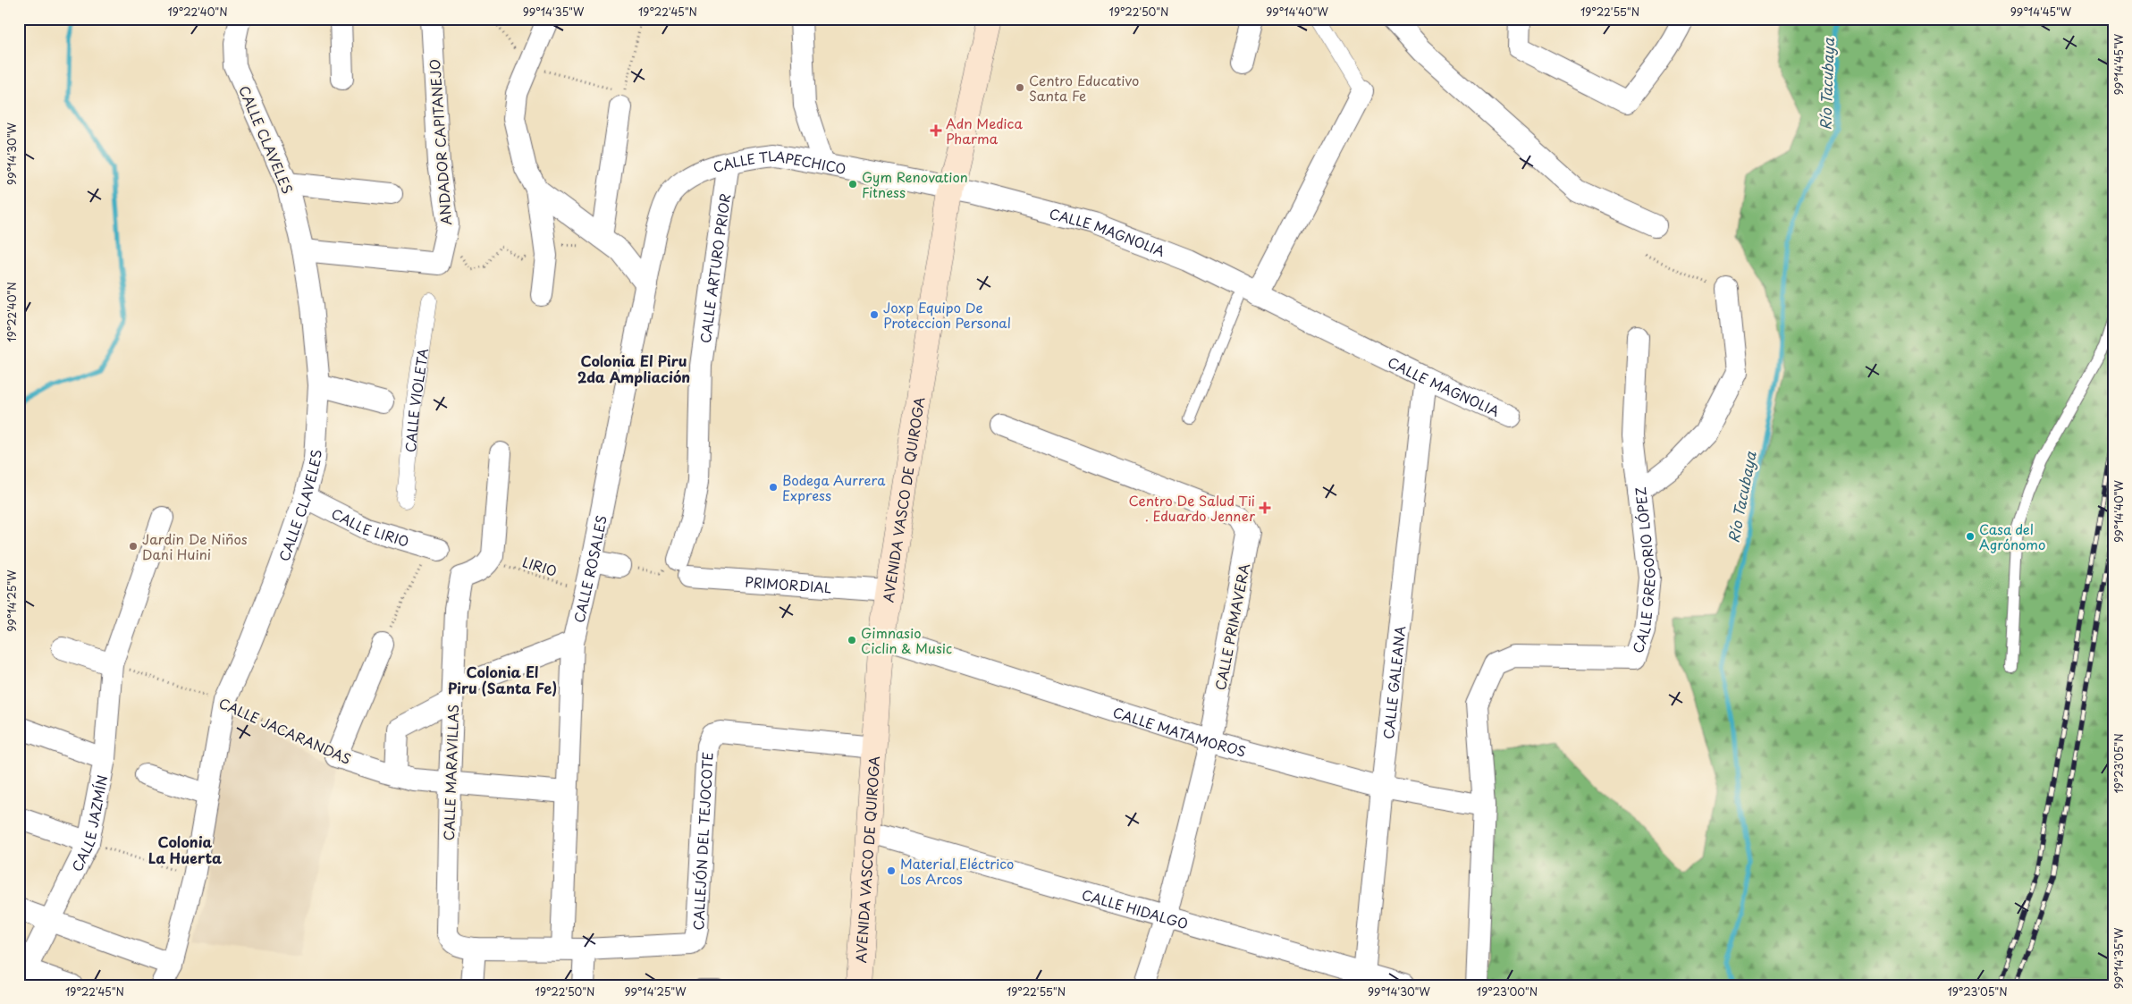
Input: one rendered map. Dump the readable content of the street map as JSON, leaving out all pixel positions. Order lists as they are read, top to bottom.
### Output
{
  "streets": {
    "main road": ["AVENIDA VASCO DE QUIROGA"],
    "street": [
      "CALLE CLAVELES",
      "ANDADOR CAPITANEJO",
      "CALLE TLAPECHICO",
      "CALLE MAGNOLIA",
      "CALLE ARTURO PRIOR",
      "CALLE VIOLETA",
      "CALLE LIRIO",
      "CALLE ROSALES",
      "CALLE GREGORIO LÓPEZ",
      "PRIMORDIAL",
      "CALLE PRIMAVERA",
      "CALLE GALEANA",
      "CALLE JACARANDAS",
      "CALLE MATAMOROS",
      "CALLE MARAVILLAS",
      "CALLE JAZMÍN",
      "CALLEJÓN DEL TEJOCOTE",
      "CALLE HIDALGO"
    ],
    "path": ["LIRIO"]
  },
  "crossings": [
    ["CALLE CLAVELES", "ANDADOR CAPITANEJO"],
    ["CALLE CLAVELES", "CALLE LIRIO"],
    ["CALLE CLAVELES", "CALLE JACARANDAS"],
    ["CALLE TLAPECHICO", "CALLE MAGNOLIA"],
    ["CALLE TLAPECHICO", "CALLE ARTURO PRIOR"],
    ["CALLE TLAPECHICO", "AVENIDA VASCO DE QUIROGA"],
    ["CALLE TLAPECHICO", "CALLE ROSALES"],
    ["CALLE MAGNOLIA", "AVENIDA VASCO DE QUIROGA"],
    ["CALLE MAGNOLIA", "CALLE GALEANA"],
    ["CALLE ARTURO PRIOR", "PRIMORDIAL"],
    ["AVENIDA VASCO DE QUIROGA", "PRIMORDIAL"],
    ["AVENIDA VASCO DE QUIROGA", "CALLE MATAMOROS"],
    ["AVENIDA VASCO DE QUIROGA", "CALLEJÓN DEL TEJOCOTE"],
    ["AVENIDA VASCO DE QUIROGA", "CALLE HIDALGO"],
    ["LIRIO", "CALLE ROSALES"],
    ["LIRIO", "CALLE MARAVILLAS"],
    ["CALLE ROSALES", "CALLE JACARANDAS"],
    ["CALLE ROSALES", "CALLEJÓN DEL TEJOCOTE"],
    ["CALLE GREGORIO LÓPEZ", "CALLE MATAMOROS"],
    ["CALLE PRIMAVERA", "CALLE MATAMOROS"],
    ["CALLE PRIMAVERA", "CALLE HIDALGO"],
    ["CALLE GALEANA", "CALLE MATAMOROS"],
    ["CALLE GALEANA", "CALLE HIDALGO"],
    ["CALLE JACARANDAS", "CALLE MARAVILLAS"],
    ["CALLE JACARANDAS", "CALLE JAZMÍN"],
    ["CALLE MARAVILLAS", "CALLEJÓN DEL TEJOCOTE"]
  ],
  "districts": ["Colonia El Piru 2da Ampliación", "Colonia El Piru (Santa Fe)", "Colonia La Huerta"],
  "water": ["Río Tacubaya"],
  "places": {
    "other": [
      "Centro Educativo Santa Fe",
      "Gym Renovation Fitness",
      "Joxp Equipo De Proteccion Personal",
      "Bodega Aurrera Express",
      "Casa del Agrónomo",
      "Jardin De Niños Dani Huini",
      "Gimnasio Ciclin & Music",
      "Material Eléctrico Los Arcos"
    ],
    "health": ["Adn Medica Pharma", "Centro De Salud Tii . Eduardo Jenner"]
  },
  "coordinates": [
    "19°22'40\"N",
    "99°14'35\"W",
    "19°22'45\"N",
    "19°22'50\"N",
    "99°14'40\"W",
    "19°22'55\"N",
    "99°14'45\"W",
    "99°14'30\"W",
    "99°14'25\"W",
    "19°23'05\"N",
    "19°23'00\"N"
  ]
}
